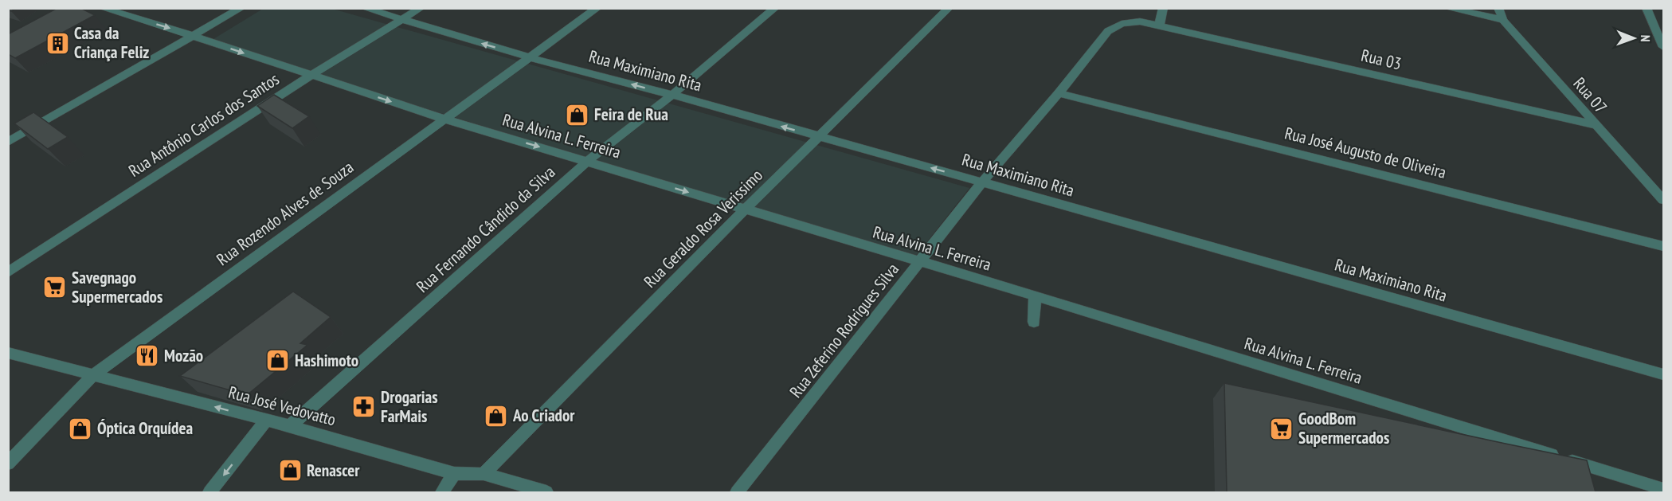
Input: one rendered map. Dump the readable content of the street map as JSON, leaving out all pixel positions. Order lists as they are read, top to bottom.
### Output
{
  "streets": {
    "street": [
      "Rua 03",
      "Rua Maximiano Rita",
      "Rua 07",
      "Rua Antônio Carlos dos Santos",
      "Rua Alvina L. Ferreira",
      "Rua José Augusto de Oliveira",
      "Rua Rozendo Alves de Souza",
      "Rua Geraldo Rosa Verissimo",
      "Rua Fernando Cândido da Silva",
      "Rua Zeferino Rodrigues Silva",
      "Rua José Vedovatto"
    ]
  },
  "crossings": [
    ["Rua 03", "Rua 07"],
    ["Rua 03", "Rua Zeferino Rodrigues Silva"],
    ["Rua Maximiano Rita", "Rua Antônio Carlos dos Santos"],
    ["Rua Maximiano Rita", "Rua Rozendo Alves de Souza"],
    ["Rua Maximiano Rita", "Rua Geraldo Rosa Verissimo"],
    ["Rua Maximiano Rita", "Rua Fernando Cândido da Silva"],
    ["Rua Maximiano Rita", "Rua Zeferino Rodrigues Silva"],
    ["Rua Antônio Carlos dos Santos", "Rua Alvina L. Ferreira"],
    ["Rua Alvina L. Ferreira", "Rua Rozendo Alves de Souza"],
    ["Rua Alvina L. Ferreira", "Rua Geraldo Rosa Verissimo"],
    ["Rua Alvina L. Ferreira", "Rua Fernando Cândido da Silva"],
    ["Rua Alvina L. Ferreira", "Rua Zeferino Rodrigues Silva"],
    ["Rua José Augusto de Oliveira", "Rua Zeferino Rodrigues Silva"],
    ["Rua Rozendo Alves de Souza", "Rua José Vedovatto"],
    ["Rua Geraldo Rosa Verissimo", "Rua José Vedovatto"],
    ["Rua Fernando Cândido da Silva", "Rua José Vedovatto"]
  ],
  "one_way": ["Rua Maximiano Rita", "Rua Alvina L. Ferreira"],
  "places": {
    "building": ["Casa da Criança Feliz"],
    "shop": [
      "Feira de Rua",
      "Hashimoto",
      "Ao Criador",
      "Óptica Orquídea",
      "Renascer"
    ],
    "supermarket": ["Savegnago Supermercados", "GoodBom Supermercados"],
    "restaurant": ["Mozão"],
    "pharmacy": ["Drogarias FarMais"]
  },
  "north": "right"
}
